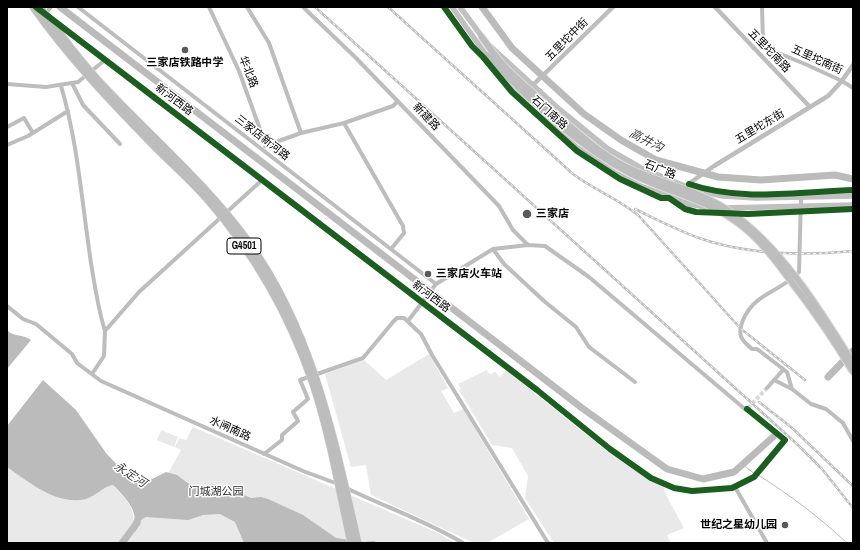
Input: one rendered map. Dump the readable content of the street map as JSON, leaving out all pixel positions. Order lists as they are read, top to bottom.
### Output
{
  "streets": {
    "highway": ["G4501"],
    "main road": ["石门南路", "石广路"],
    "street": [
      "五里坨中街",
      "五里坨南路",
      "五里坨南街",
      "华北路",
      "新河西路",
      "新建路",
      "五里坨东街",
      "三家店新河路",
      "水闸南路"
    ]
  },
  "crossings": [
    ["五里坨中街", "石门南路"],
    ["五里坨南路", "五里坨东街"],
    ["五里坨南街", "五里坨东街"],
    ["新河西路", "新建路"],
    ["石门南路", "五里坨东街"],
    ["石门南路", "石广路"]
  ],
  "water": ["高井沟", "永定河"],
  "parks": ["门城湖公园"],
  "places": [
    "三家店铁路中学",
    "三家店",
    "三家店火车站",
    "世纪之星幼儿园"
  ]
}
